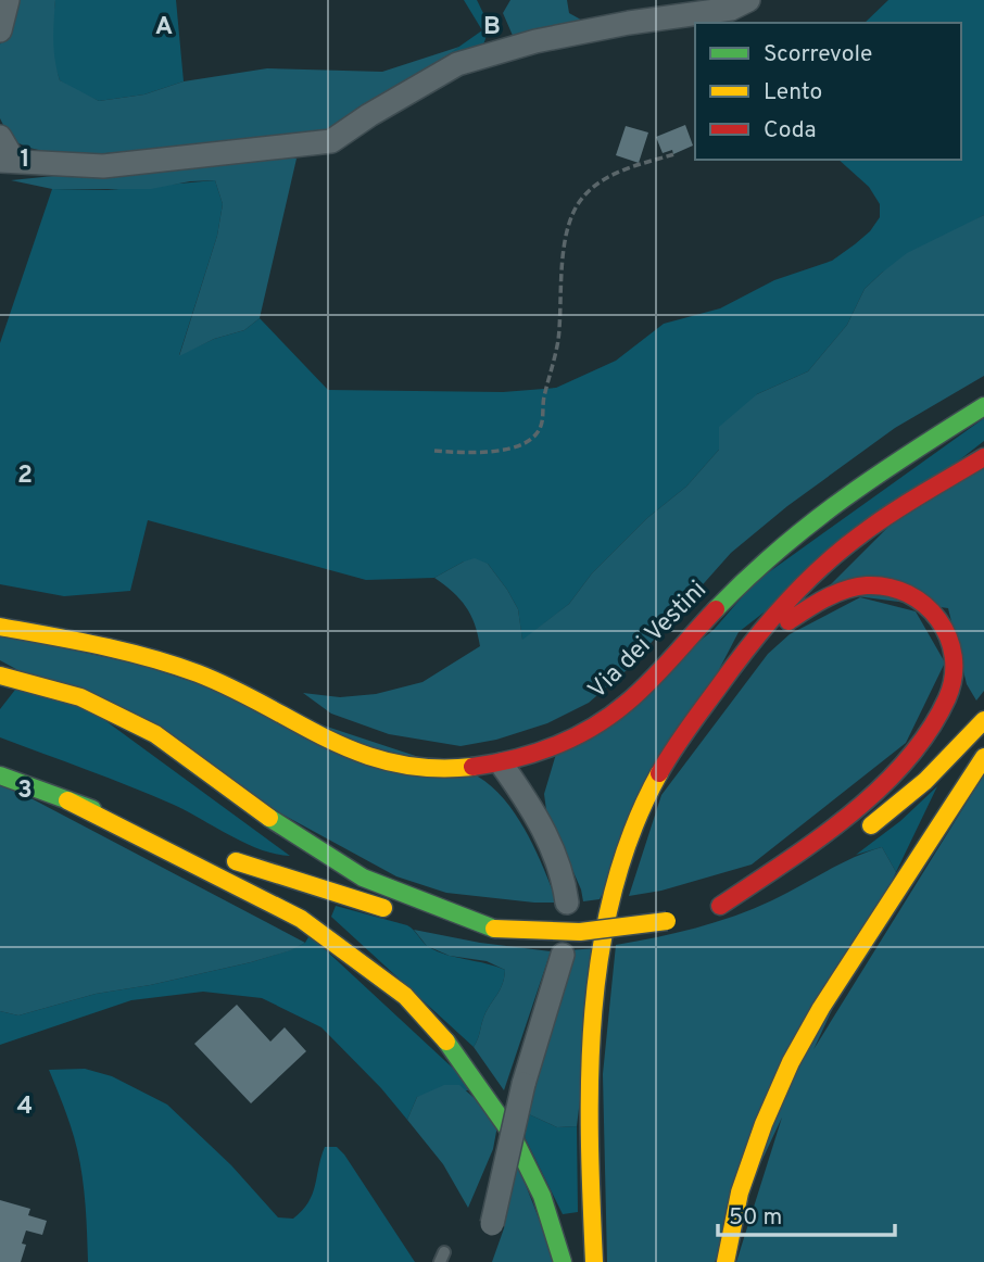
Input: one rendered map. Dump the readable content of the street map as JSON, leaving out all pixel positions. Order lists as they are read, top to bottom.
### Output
{
  "streets": {
    "main road": ["Via dei Vestini"]
  },
  "legend": ["Scorrevole", "Lento", "Coda"],
  "scale_bar": "50 m",
  "grid": {
    "columns": ["A", "B"],
    "rows": [
      "1",
      "2",
      "3",
      "4"
    ]
  }
}
